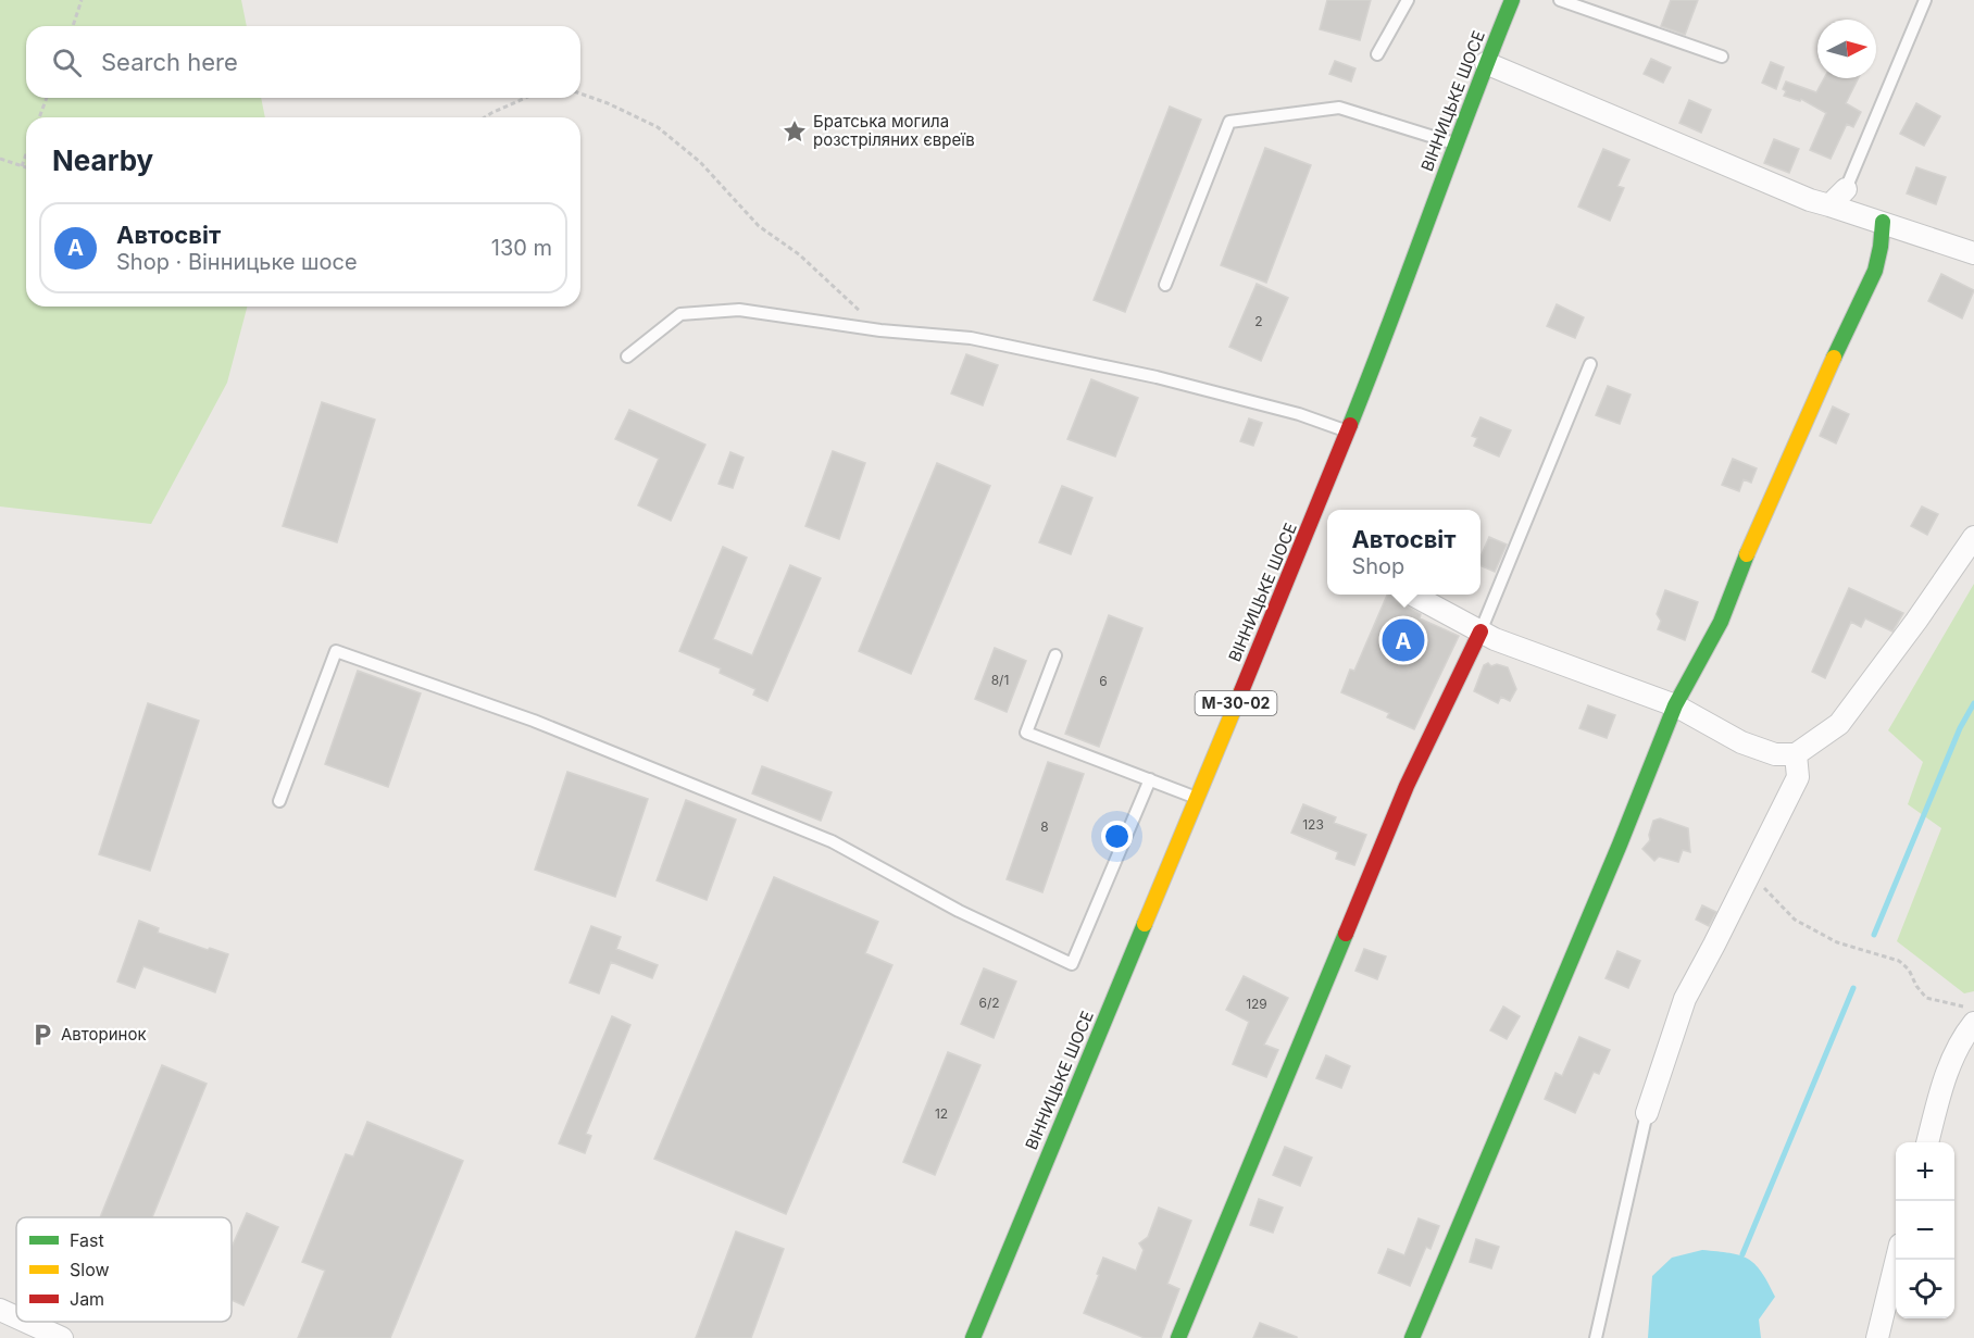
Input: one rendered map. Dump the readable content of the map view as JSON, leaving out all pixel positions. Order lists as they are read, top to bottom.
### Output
{
  "streets": {
    "street": ["ВІННИЦЬКЕ ШОСЕ", "М-30-02"]
  },
  "places": {
    "place": ["Братська могила розстріляних євреїв"],
    "parking": ["Авторинок"]
  },
  "house_numbers": [
    "2",
    "8/1",
    "6",
    "123",
    "8",
    "6/2",
    "129",
    "12"
  ],
  "legend": ["Fast", "Slow", "Jam"],
  "north": "right",
  "page": {
    "search": "Search here",
    "heading": "Nearby",
    "list": [
      {
        "mark": "A",
        "name": "Автосвіт",
        "note": "Shop · Вінницьке шосе",
        "value": "130 m"
      }
    ],
    "popup": ["Автосвіт", "Shop"],
    "pins": "A",
    "map_buttons": ["+", "−"]
  }
}
